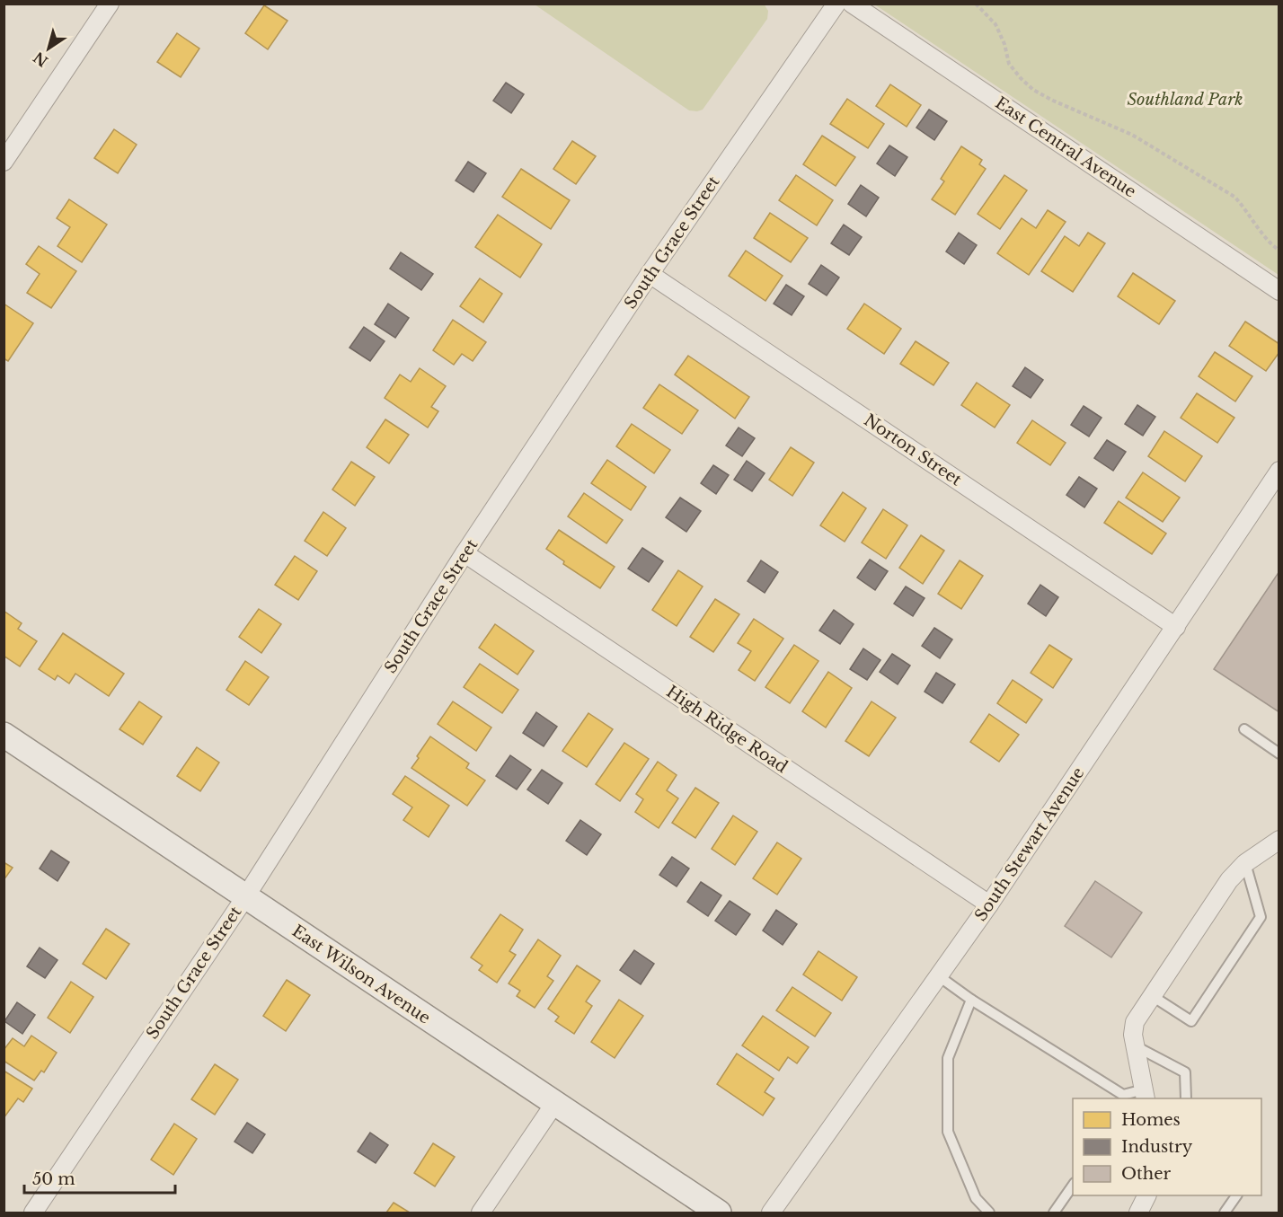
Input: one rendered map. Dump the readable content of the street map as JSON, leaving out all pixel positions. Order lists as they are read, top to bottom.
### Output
{
  "streets": {
    "street": [
      "East Central Avenue",
      "South Grace Street",
      "Norton Street",
      "High Ridge Road",
      "South Stewart Avenue",
      "East Wilson Avenue"
    ]
  },
  "crossings": [
    ["South Grace Street", "Norton Street"],
    ["South Grace Street", "High Ridge Road"],
    ["South Grace Street", "East Wilson Avenue"],
    ["Norton Street", "South Stewart Avenue"],
    ["High Ridge Road", "South Stewart Avenue"]
  ],
  "parks": ["Southland Park"],
  "legend": ["Homes", "Industry", "Other"],
  "scale_bar": "50 m",
  "north": "bottom left"
}
